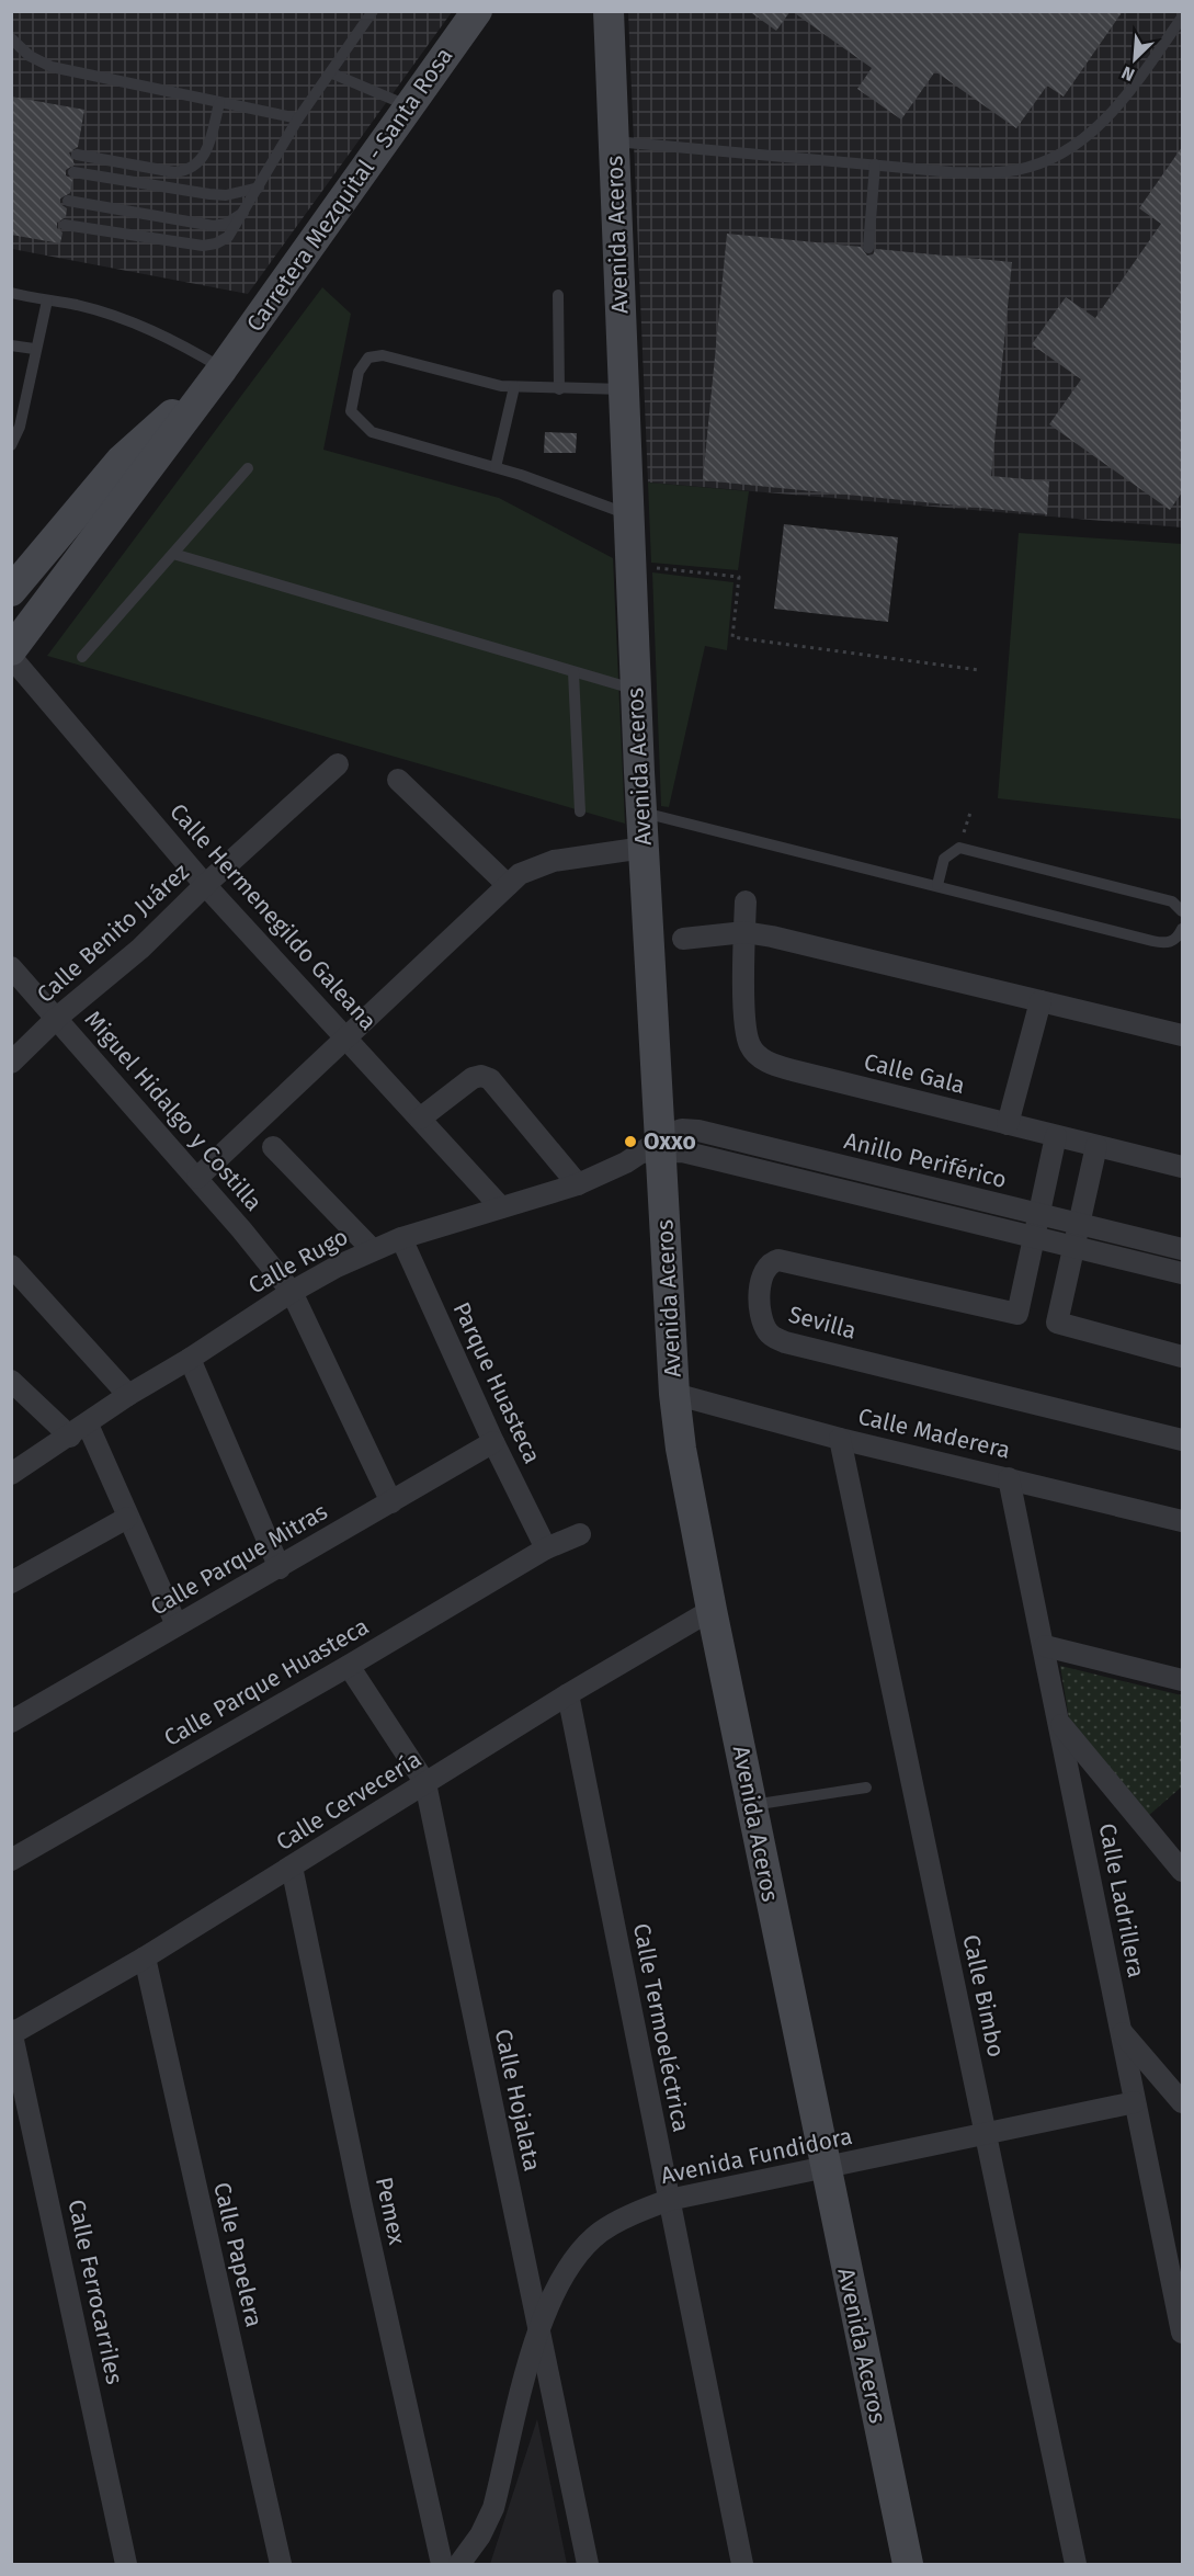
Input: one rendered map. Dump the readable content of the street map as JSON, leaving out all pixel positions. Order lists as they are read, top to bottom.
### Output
{
  "streets": {
    "street": [
      "Carretera Mezquital - Santa Rosa",
      "Avenida Aceros",
      "Calle Hermenegildo Galeana",
      "Calle Benito Juárez",
      "Calle Gala",
      "Miguel Hidalgo y Costilla",
      "Anillo Periférico",
      "Calle Rugo",
      "Sevilla",
      "Parque Huasteca",
      "Calle Maderera",
      "Calle Parque Mitras",
      "Calle Parque Huasteca",
      "Calle Cervecería",
      "Calle Ladrillera",
      "Calle Bimbo",
      "Calle Termoeléctrica",
      "Calle Hojalata",
      "Avenida Fundidora",
      "Pemex",
      "Calle Papelera",
      "Calle Ferrocarriles"
    ]
  },
  "crossings": [
    ["Avenida Aceros", "Anillo Periférico"],
    ["Avenida Aceros", "Calle Rugo"],
    ["Avenida Aceros", "Calle Maderera"],
    ["Avenida Aceros", "Calle Cervecería"],
    ["Avenida Aceros", "Avenida Fundidora"],
    ["Calle Hermenegildo Galeana", "Calle Benito Juárez"],
    ["Calle Hermenegildo Galeana", "Calle Rugo"],
    ["Calle Benito Juárez", "Miguel Hidalgo y Costilla"],
    ["Miguel Hidalgo y Costilla", "Calle Rugo"],
    ["Miguel Hidalgo y Costilla", "Calle Parque Mitras"],
    ["Anillo Periférico", "Calle Rugo"],
    ["Anillo Periférico", "Sevilla"],
    ["Calle Rugo", "Parque Huasteca"],
    ["Parque Huasteca", "Calle Parque Mitras"],
    ["Parque Huasteca", "Calle Parque Huasteca"],
    ["Calle Maderera", "Calle Ladrillera"],
    ["Calle Maderera", "Calle Bimbo"],
    ["Calle Parque Huasteca", "Calle Hojalata"],
    ["Calle Cervecería", "Calle Termoeléctrica"],
    ["Calle Cervecería", "Calle Hojalata"],
    ["Calle Cervecería", "Pemex"],
    ["Calle Cervecería", "Calle Papelera"],
    ["Calle Cervecería", "Calle Ferrocarriles"],
    ["Calle Ladrillera", "Avenida Fundidora"],
    ["Calle Bimbo", "Avenida Fundidora"],
    ["Calle Termoeléctrica", "Avenida Fundidora"],
    ["Calle Hojalata", "Avenida Fundidora"]
  ],
  "places": ["Oxxo"],
  "north": "bottom left"
}
